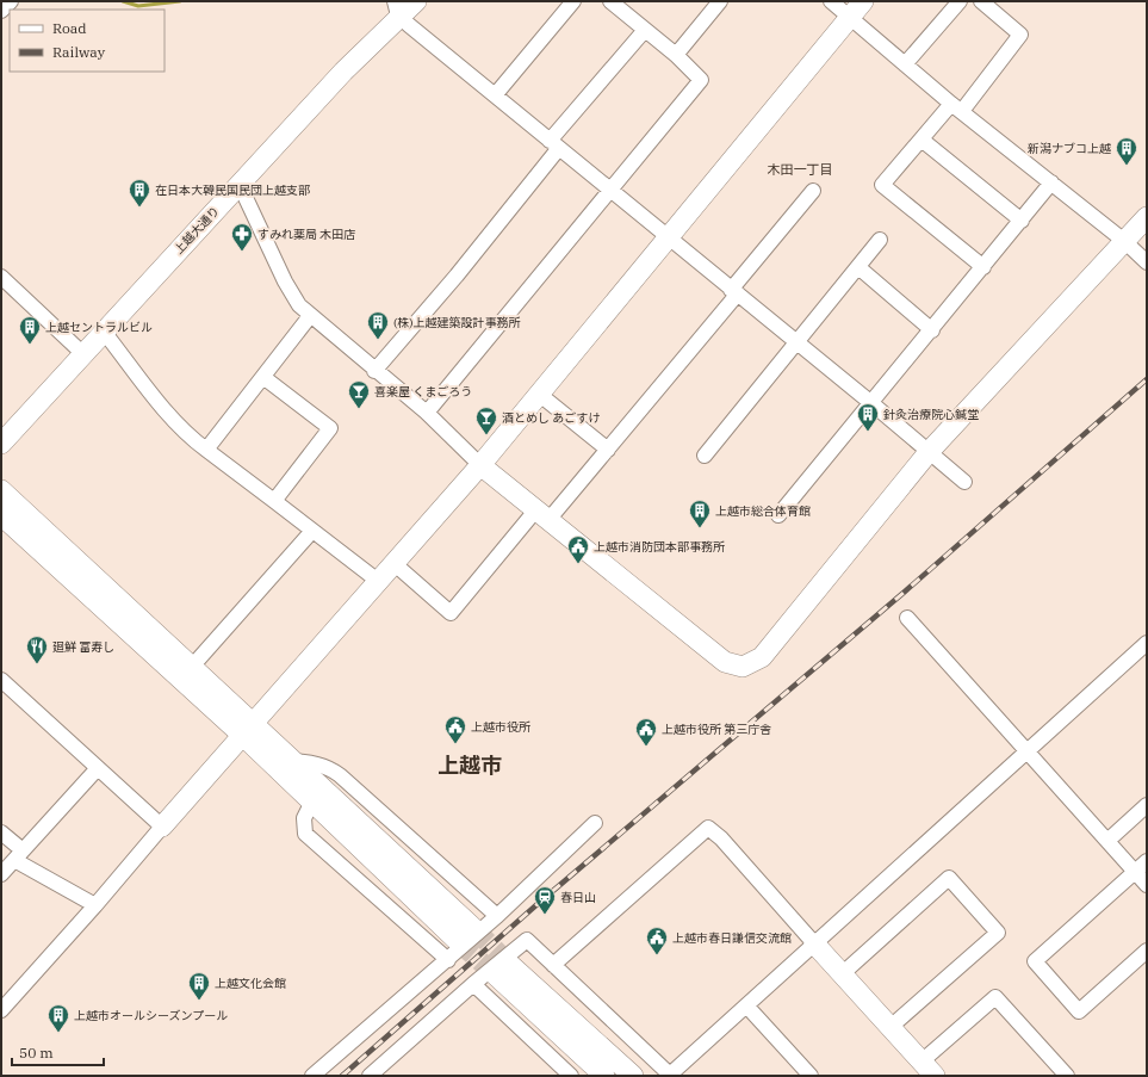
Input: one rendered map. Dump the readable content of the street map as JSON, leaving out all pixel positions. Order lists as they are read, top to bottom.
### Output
{
  "streets": {
    "street": ["上越大通り"]
  },
  "districts": ["木田一丁目", "上越市"],
  "places": {
    "building": [
      "新潟ナブコ上越",
      "在日本大韓民国民団上越支部",
      "(株)上越建築設計事務所",
      "上越セントラルビル",
      "針灸治療院心鍼堂",
      "上越市総合体育館",
      "上越文化会館",
      "上越市オールシーズンプール"
    ],
    "pharmacy": ["すみれ薬局 木田店"],
    "bar": ["喜楽屋 くまごろう", "酒とめし あごすけ"],
    "public building": [
      "上越市消防団本部事務所",
      "上越市役所",
      "上越市役所 第三庁舎",
      "上越市春日謙信交流館"
    ],
    "restaurant": ["廻鮮 富寿し"],
    "station": ["春日山"]
  },
  "legend": ["Road", "Railway"],
  "scale_bar": "50 m"
}
